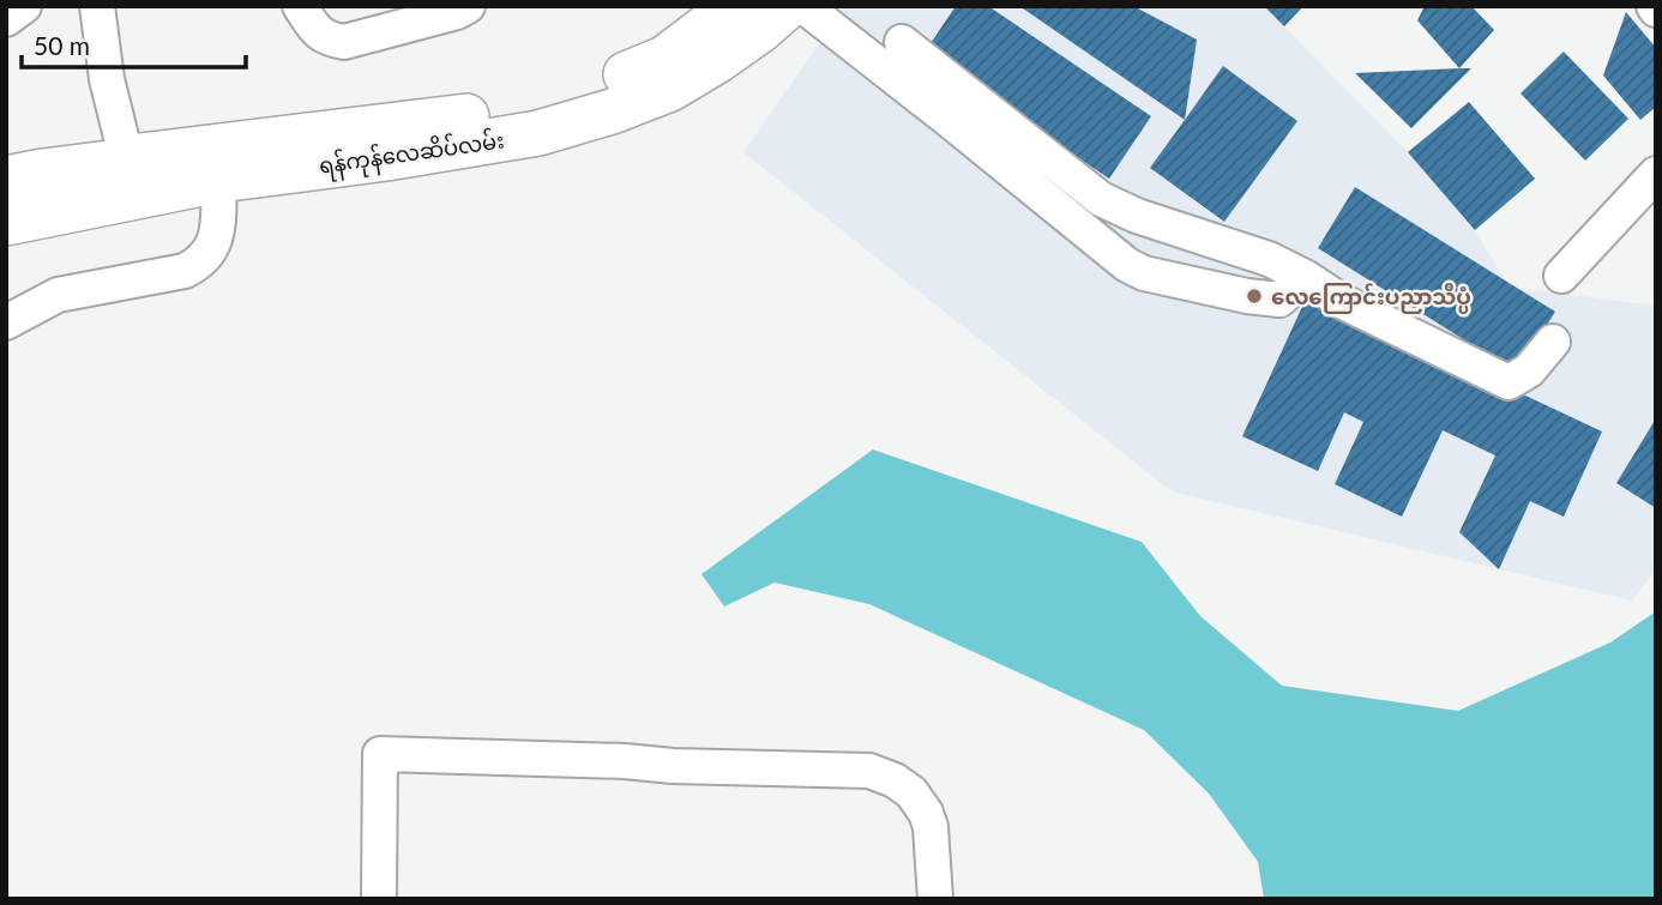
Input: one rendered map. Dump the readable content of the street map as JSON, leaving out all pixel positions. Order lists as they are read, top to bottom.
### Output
{
  "streets": {
    "main road": ["ရန်ကုန်လေဆိပ်လမ်း"]
  },
  "places": ["လေကြောင်းပညာသိပ္ပံ"],
  "scale_bar": "50 m"
}
